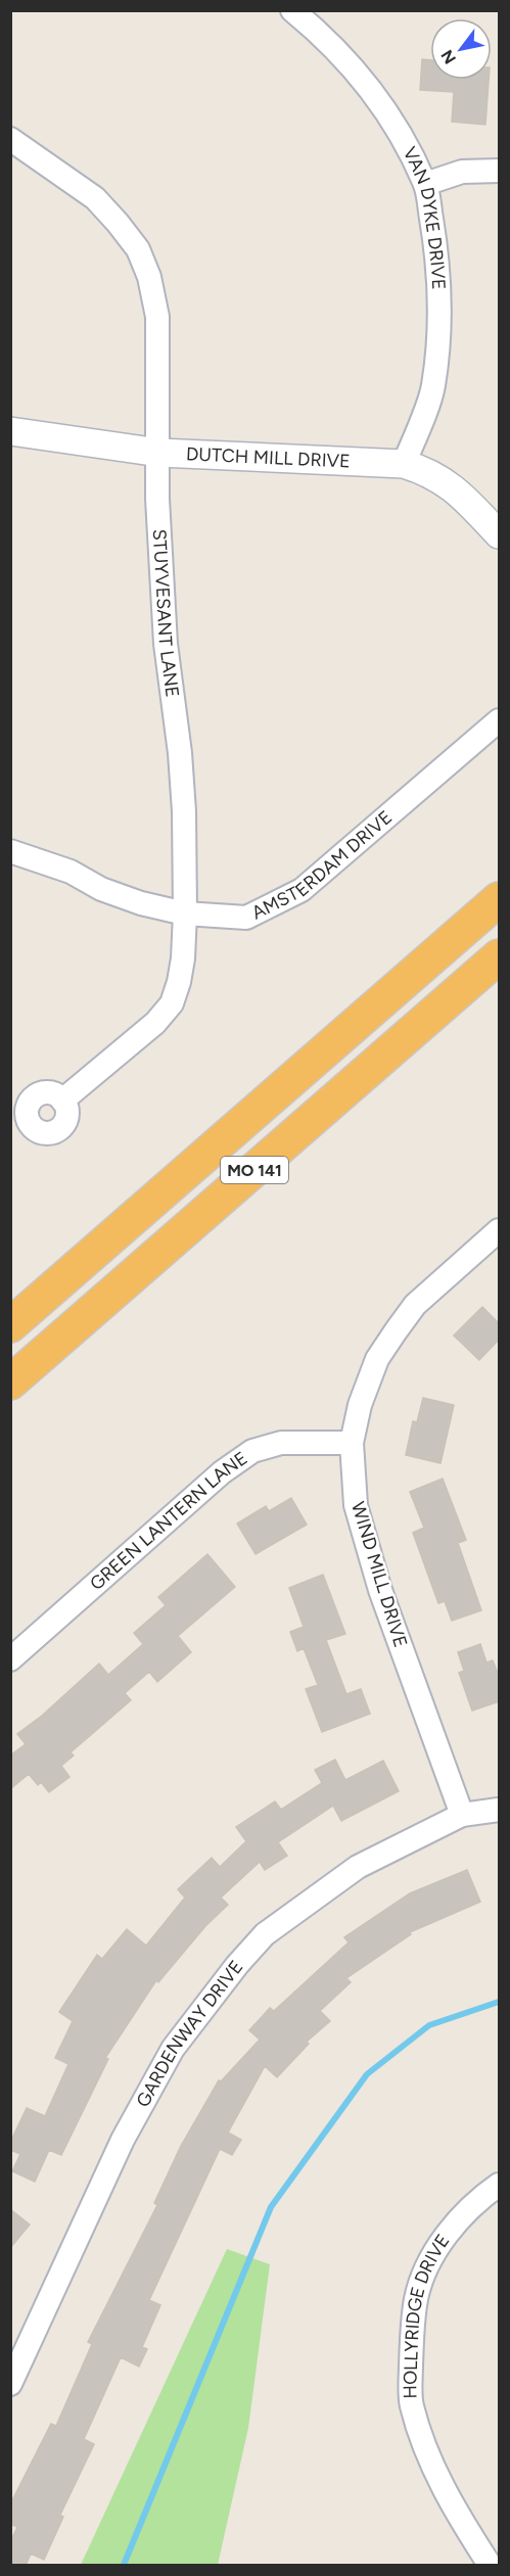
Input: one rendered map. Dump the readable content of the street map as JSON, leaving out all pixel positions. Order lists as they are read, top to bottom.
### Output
{
  "streets": {
    "highway": ["MO 141"],
    "street": [
      "VAN DYKE DRIVE",
      "DUTCH MILL DRIVE",
      "STUYVESANT LANE",
      "AMSTERDAM DRIVE",
      "GREEN LANTERN LANE",
      "WIND MILL DRIVE",
      "GARDENWAY DRIVE",
      "HOLLYRIDGE DRIVE"
    ]
  },
  "crossings": [
    ["VAN DYKE DRIVE", "DUTCH MILL DRIVE"],
    ["DUTCH MILL DRIVE", "STUYVESANT LANE"],
    ["STUYVESANT LANE", "AMSTERDAM DRIVE"],
    ["GREEN LANTERN LANE", "WIND MILL DRIVE"],
    ["WIND MILL DRIVE", "GARDENWAY DRIVE"]
  ],
  "north": "bottom left"
}
